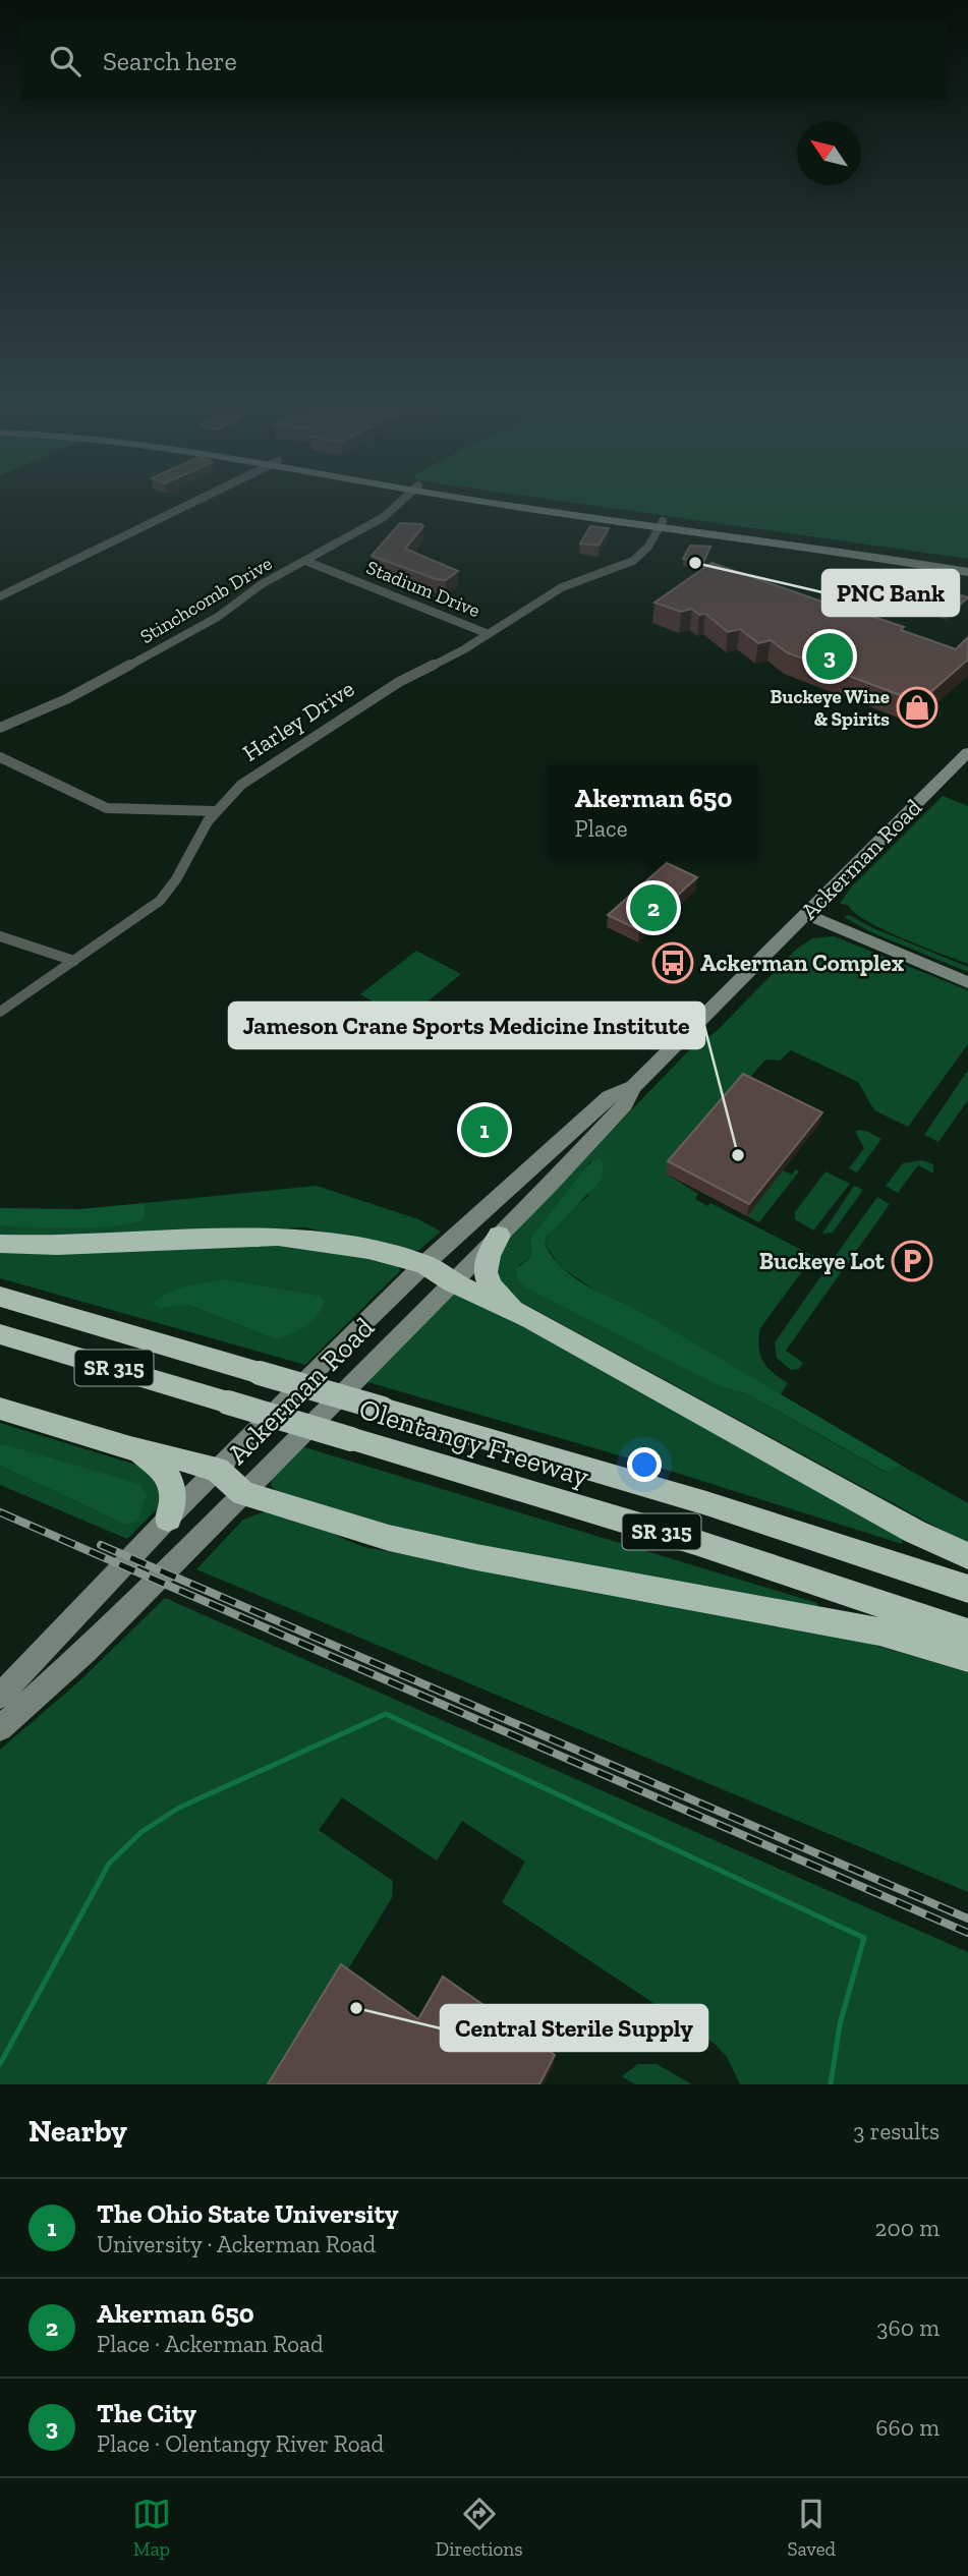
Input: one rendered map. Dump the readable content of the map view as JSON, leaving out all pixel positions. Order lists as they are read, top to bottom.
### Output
{
  "streets": {
    "highway": ["SR 315", "Olentangy Freeway"],
    "main road": ["Ackerman Road"],
    "street": ["Stadium Drive", "Stinchcomb Drive", "Harley Drive"]
  },
  "crossings": [
    ["Stadium Drive", "Stinchcomb Drive"],
    ["Stadium Drive", "Harley Drive"]
  ],
  "places": {
    "other": ["PNC Bank", "Jameson Crane Sports Medicine Institute", "Central Sterile Supply"],
    "shop": ["Buckeye Wine & Spirits"],
    "bus stop": ["Ackerman Complex"],
    "parking": ["Buckeye Lot"]
  },
  "north": "top left",
  "page": {
    "search": "Search here",
    "pins": ["3", "2", "1"],
    "popup": ["Akerman 650", "Place"],
    "heading": ["Nearby", "3 results"],
    "list": [
      {
        "mark": "1",
        "name": "The Ohio State University",
        "note": "University · Ackerman Road",
        "value": "200 m"
      },
      {
        "mark": "2",
        "name": "Akerman 650",
        "note": "Place · Ackerman Road",
        "value": "360 m"
      },
      {
        "mark": "3",
        "name": "The City",
        "note": "Place · Olentangy River Road",
        "value": "660 m"
      }
    ],
    "nav": ["Map", "Directions", "Saved"]
  }
}
